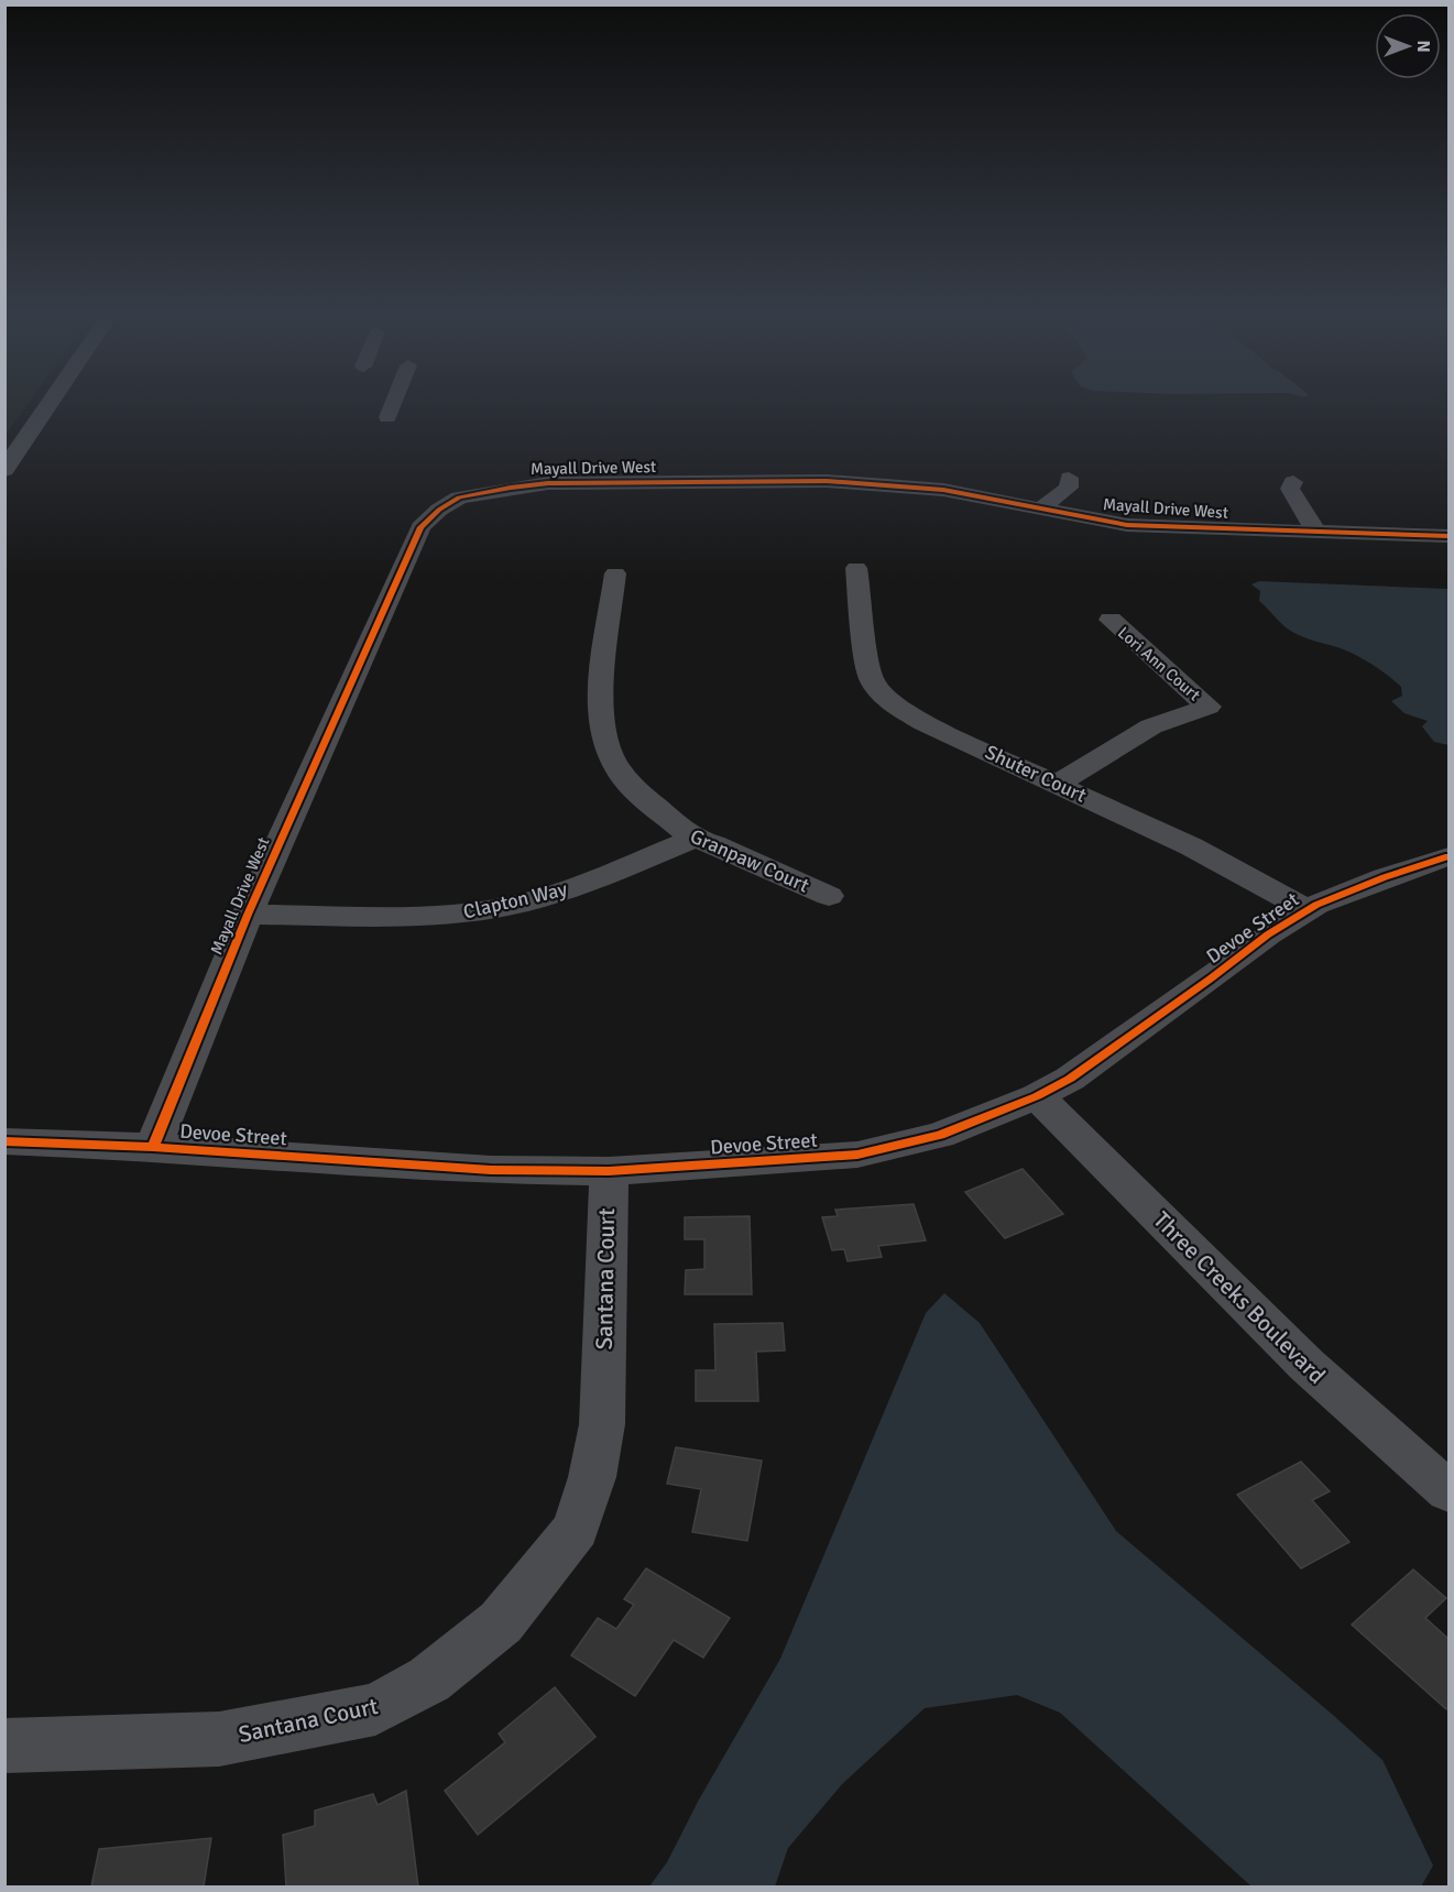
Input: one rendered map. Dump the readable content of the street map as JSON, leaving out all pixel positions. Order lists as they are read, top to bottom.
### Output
{
  "streets": {
    "street": [
      "Mayall Drive West",
      "Lori Ann Court",
      "Shuter Court",
      "Granpaw Court",
      "Clapton Way",
      "Devoe Street",
      "Santana Court",
      "Three Creeks Boulevard"
    ]
  },
  "crossings": [
    ["Mayall Drive West", "Clapton Way"],
    ["Mayall Drive West", "Devoe Street"],
    ["Lori Ann Court", "Shuter Court"],
    ["Shuter Court", "Devoe Street"],
    ["Granpaw Court", "Clapton Way"],
    ["Devoe Street", "Santana Court"],
    ["Devoe Street", "Three Creeks Boulevard"]
  ],
  "north": "right"
}
